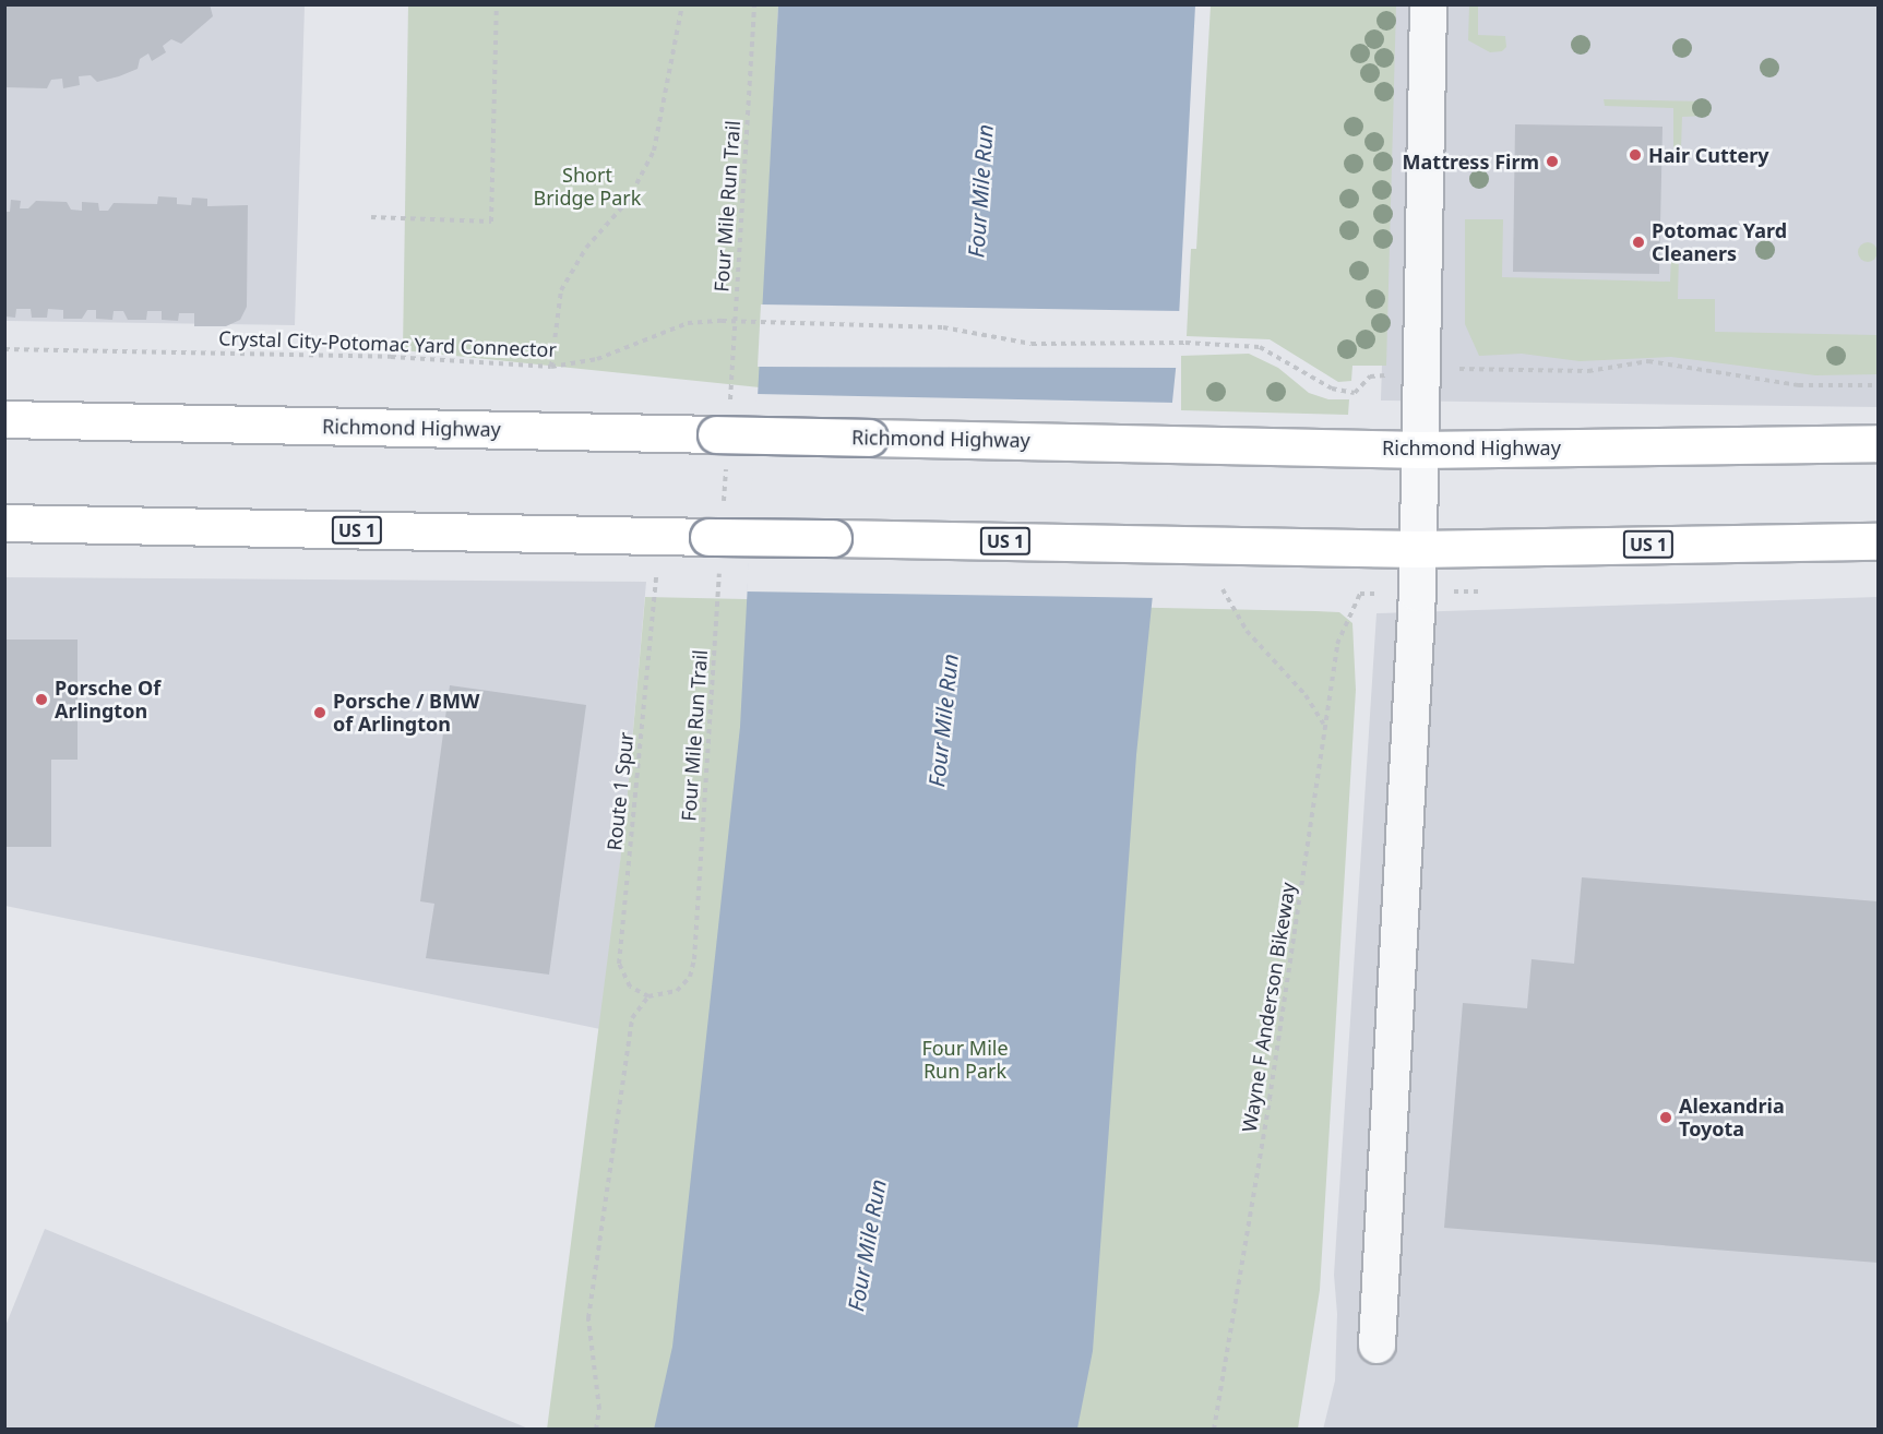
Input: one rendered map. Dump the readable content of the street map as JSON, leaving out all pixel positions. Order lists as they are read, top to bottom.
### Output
{
  "streets": {
    "highway": ["Richmond Highway", "US 1"],
    "path": [
      "Four Mile Run Trail",
      "Crystal City-Potomac Yard Connector",
      "Route 1 Spur",
      "Wayne F Anderson Bikeway"
    ]
  },
  "crossings": [
    ["Four Mile Run Trail", "Richmond Highway"],
    ["Four Mile Run Trail", "US 1"],
    ["Four Mile Run Trail", "Route 1 Spur"]
  ],
  "water": ["Four Mile Run"],
  "parks": ["Short Bridge Park", "Four Mile Run Park"],
  "places": [
    "Hair Cuttery",
    "Mattress Firm",
    "Potomac Yard Cleaners",
    "Porsche Of Arlington",
    "Porsche / BMW of Arlington",
    "Alexandria Toyota"
  ]
}
